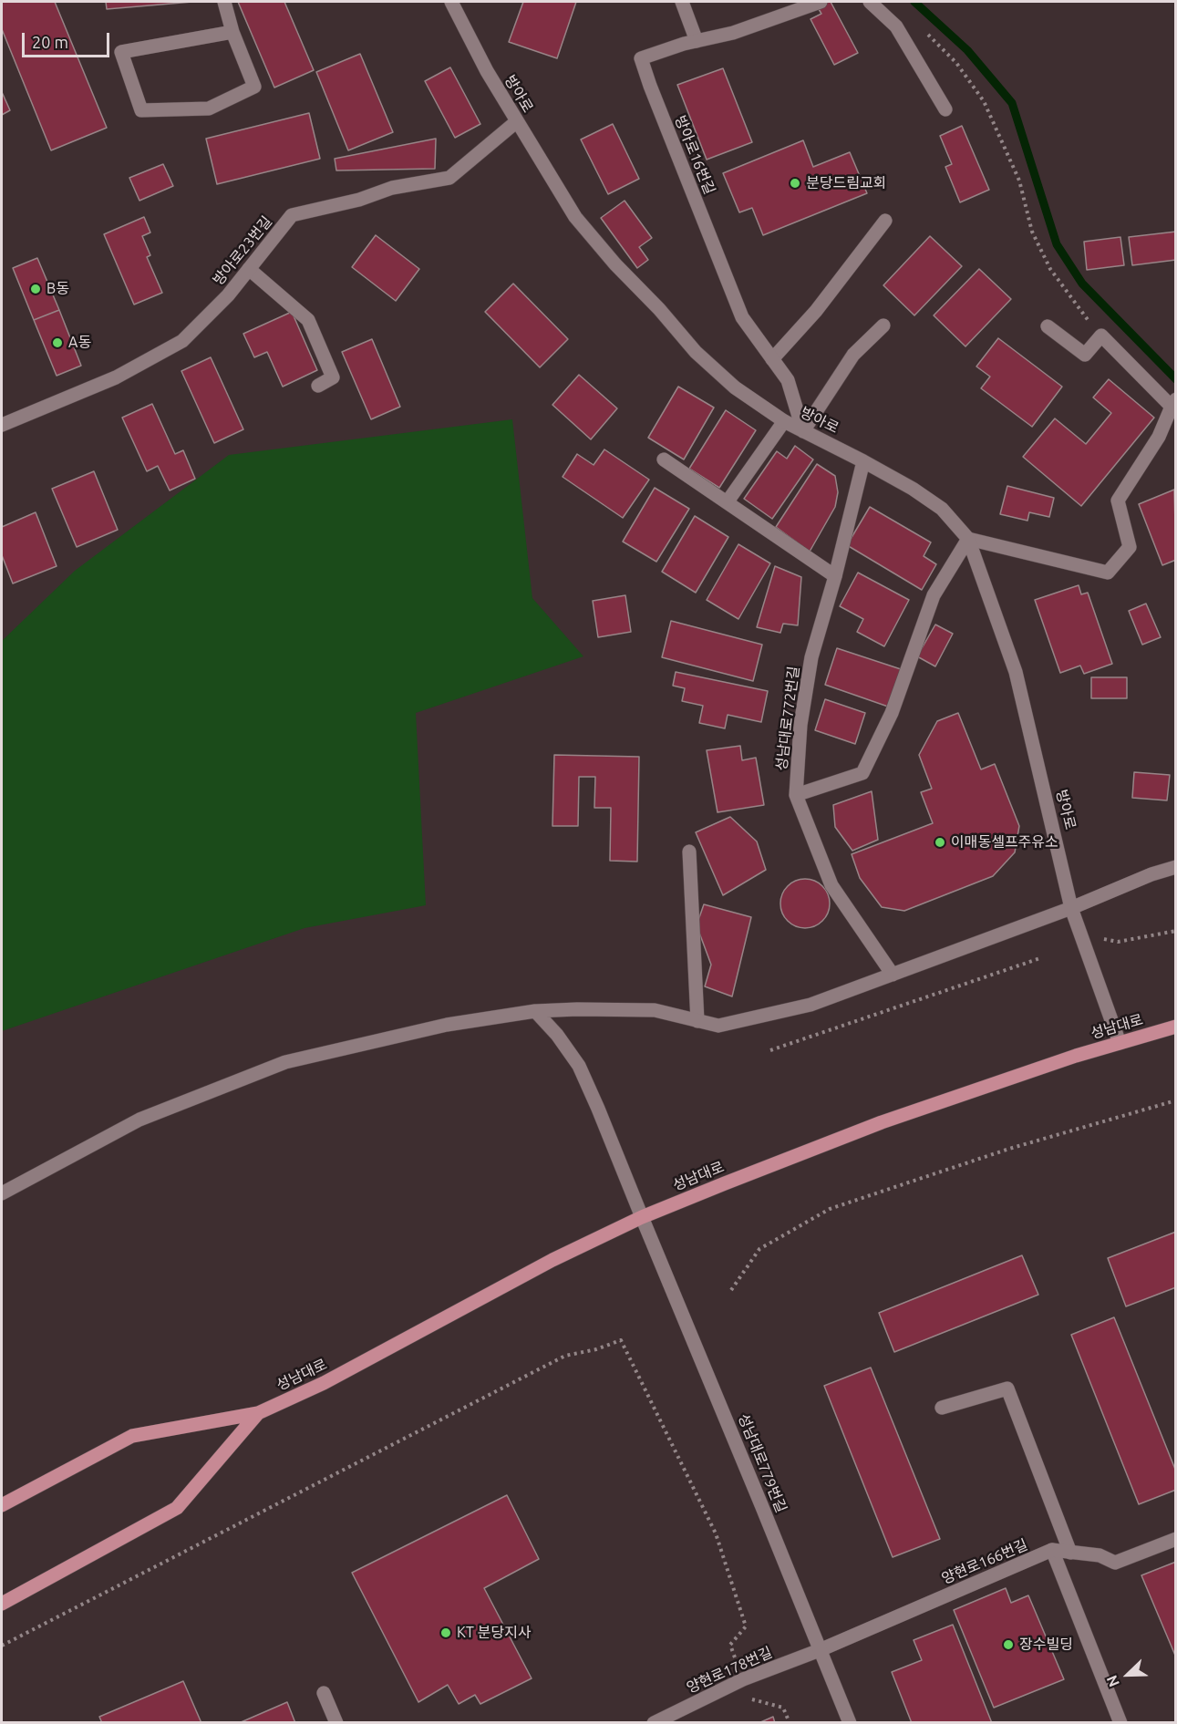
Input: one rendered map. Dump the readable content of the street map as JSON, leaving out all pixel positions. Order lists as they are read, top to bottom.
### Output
{
  "streets": {
    "main road": ["성남대로"],
    "street": [
      "방아로",
      "방아로16번길",
      "방아로23번길",
      "성남대로772번길",
      "성남대로779번길",
      "양현로166번길",
      "양현로178번길"
    ]
  },
  "crossings": [
    ["방아로", "방아로16번길"],
    ["방아로", "방아로23번길"],
    ["방아로", "성남대로772번길"],
    ["방아로", "성남대로"],
    ["성남대로", "성남대로779번길"],
    ["성남대로779번길", "양현로166번길"],
    ["성남대로779번길", "양현로178번길"],
    ["양현로166번길", "양현로178번길"]
  ],
  "places": [
    "분당드림교회",
    "B동",
    "A동",
    "이매동셀프주유소",
    "KT 분당지사",
    "장수빌딩"
  ],
  "scale_bar": "20 m",
  "north": "bottom left"
}
